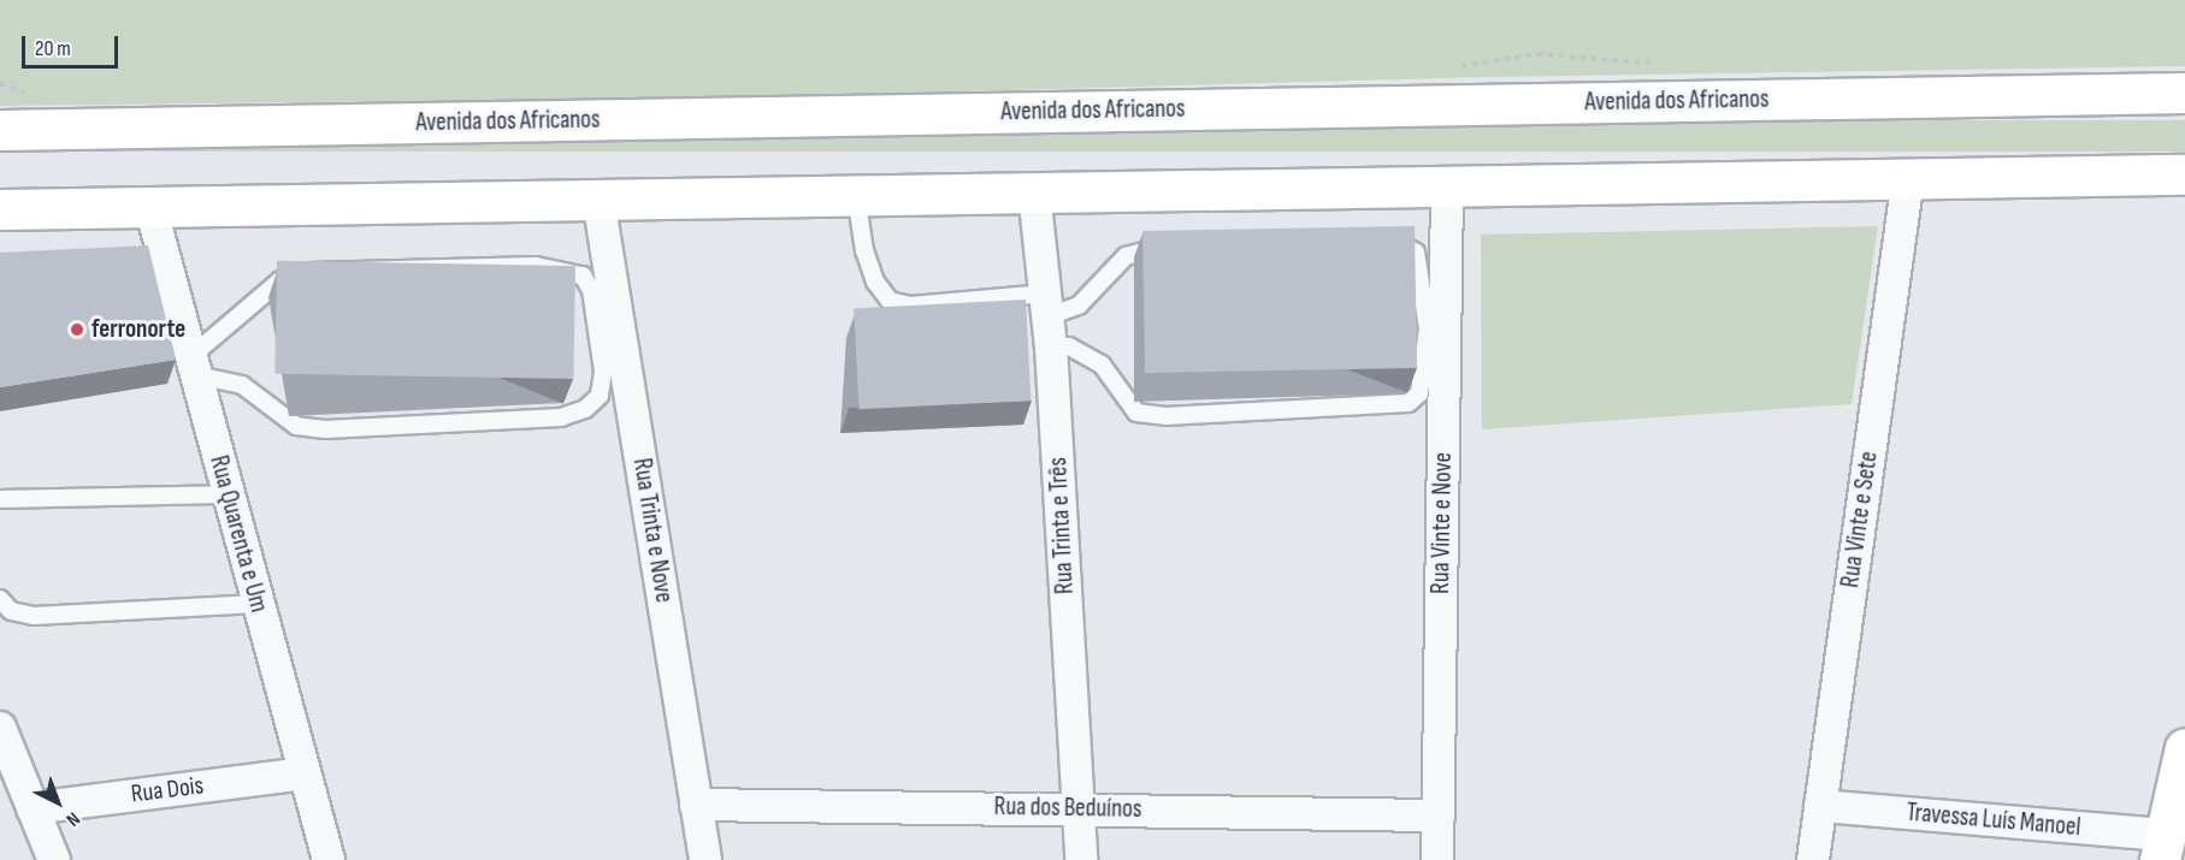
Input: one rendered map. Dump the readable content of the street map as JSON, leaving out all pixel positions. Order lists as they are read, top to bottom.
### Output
{
  "streets": {
    "main road": ["Avenida dos Africanos"],
    "street": [
      "Rua Vinte e Sete",
      "Rua Vinte e Nove",
      "Rua Trinta e Três",
      "Rua Trinta e Nove",
      "Rua Quarenta e Um",
      "Rua Dois",
      "Rua dos Beduínos",
      "Travessa Luís Manoel"
    ]
  },
  "crossings": [
    ["Rua Vinte e Sete", "Travessa Luís Manoel"],
    ["Rua Vinte e Nove", "Rua dos Beduínos"],
    ["Rua Trinta e Três", "Rua dos Beduínos"],
    ["Rua Trinta e Nove", "Rua dos Beduínos"],
    ["Rua Quarenta e Um", "Rua Dois"]
  ],
  "places": ["ferronorte"],
  "scale_bar": "20 m",
  "north": "bottom right"
}
